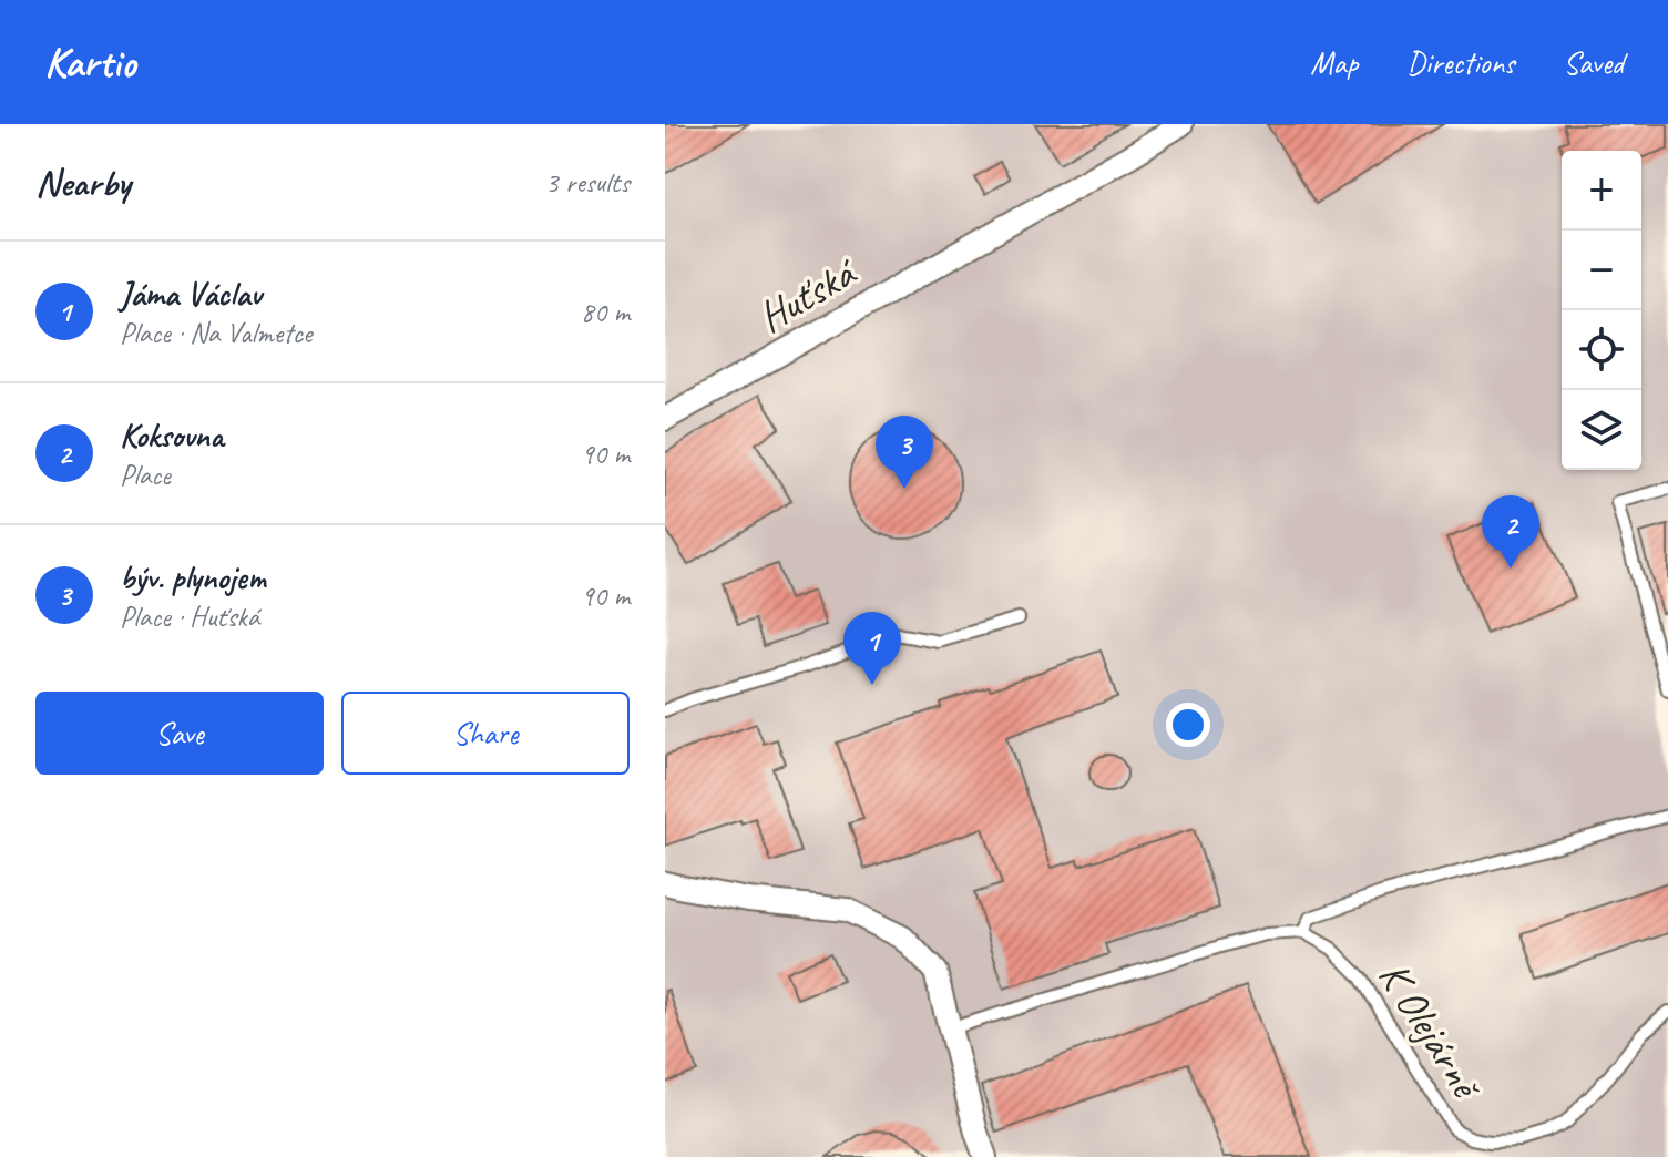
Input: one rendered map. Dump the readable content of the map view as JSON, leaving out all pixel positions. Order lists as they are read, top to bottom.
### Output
{
  "streets": {
    "street": ["Huťská"],
    "lane": ["K Olejárně"]
  },
  "page": {
    "header": "Kartio",
    "nav": ["Map", "Directions", "Saved"],
    "heading": ["Nearby", "3 results"],
    "map_buttons": ["+", "−"],
    "list": [
      {
        "mark": "1",
        "name": "Jáma Václav",
        "note": "Place · Na Valmetce",
        "value": "80 m"
      },
      {
        "mark": "2",
        "name": "Koksovna",
        "note": "Place",
        "value": "90 m"
      },
      {
        "mark": "3",
        "name": "býv. plynojem",
        "note": "Place · Huťská",
        "value": "90 m"
      }
    ],
    "pins": ["3", "2", "1"],
    "buttons": ["Save", "Share"]
  }
}
